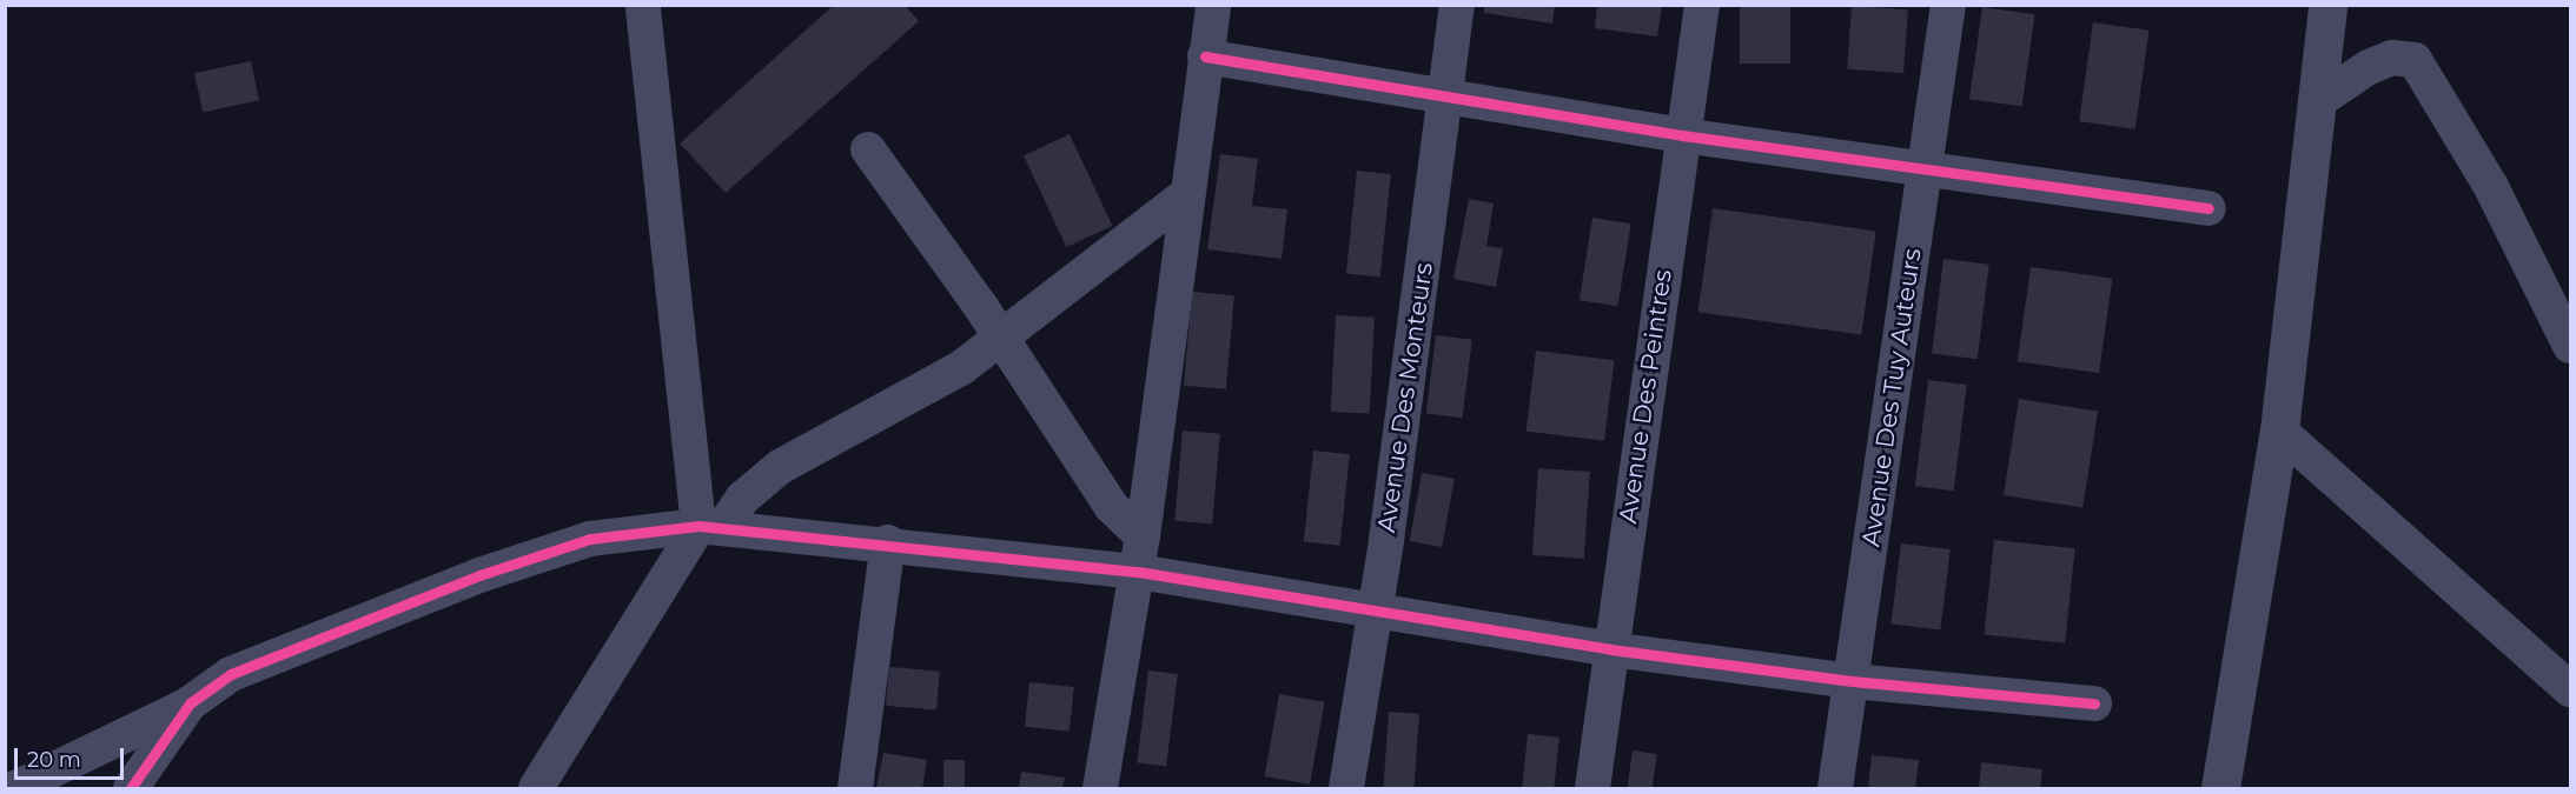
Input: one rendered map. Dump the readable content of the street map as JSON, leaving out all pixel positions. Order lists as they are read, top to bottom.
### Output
{
  "streets": {
    "street": ["Avenue Des Peintres", "Avenue Des Monteurs", "Avenue Des Tuy Auteurs"]
  },
  "scale_bar": "20 m"
}
